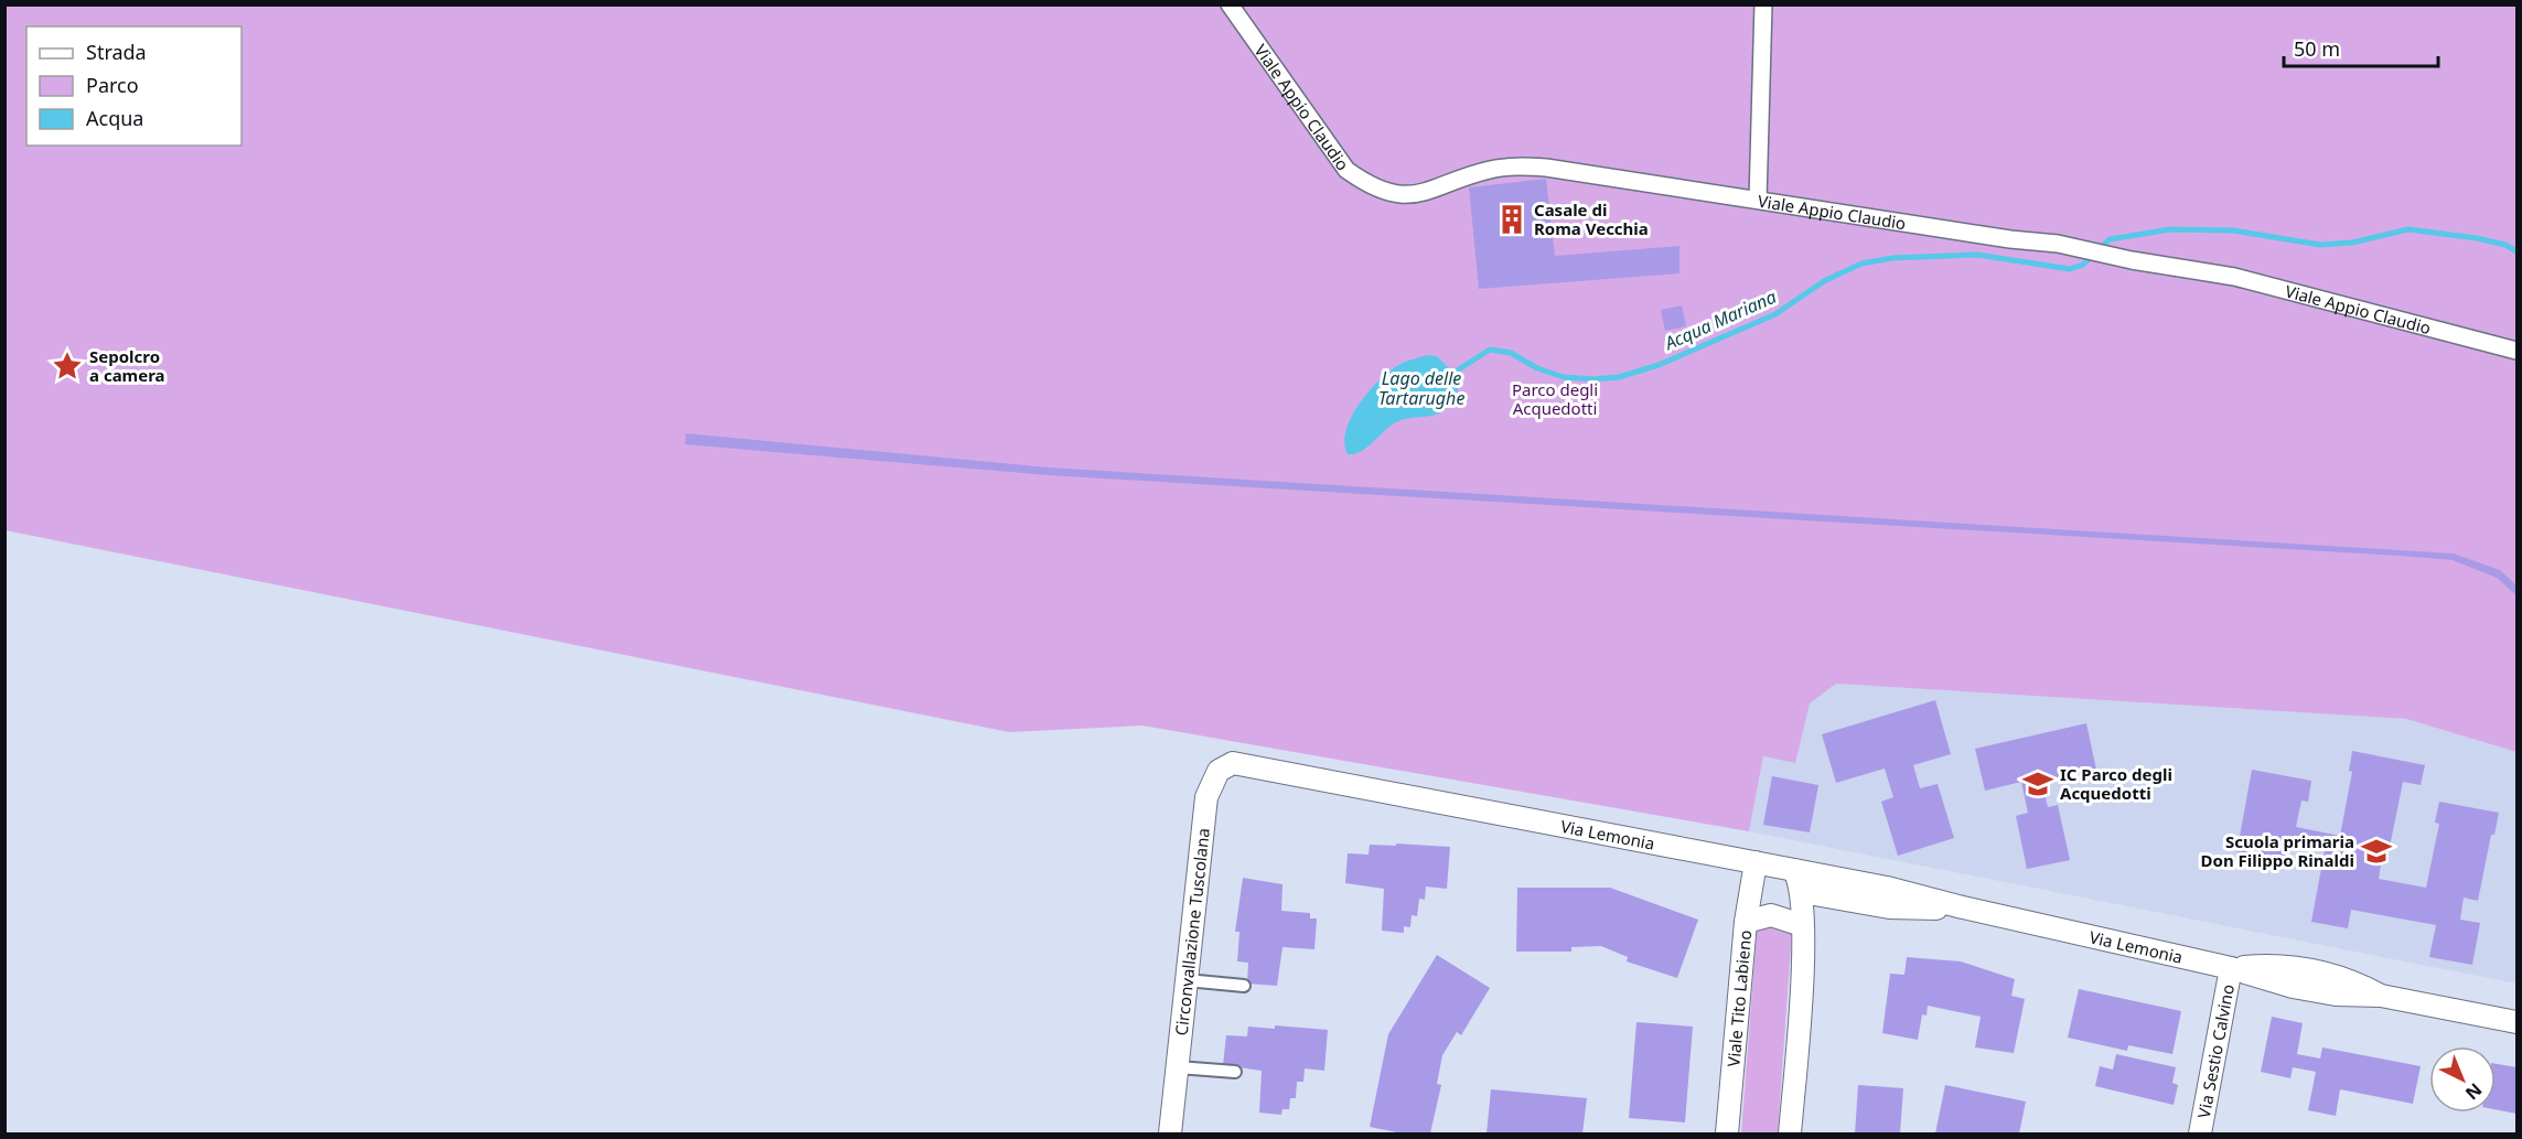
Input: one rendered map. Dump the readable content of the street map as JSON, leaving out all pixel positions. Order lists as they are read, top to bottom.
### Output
{
  "streets": {
    "street": [
      "Viale Appio Claudio",
      "Via Lemonia",
      "Circonvallazione Tuscolana",
      "Viale Tito Labieno",
      "Via Sestio Calvino"
    ]
  },
  "crossings": [
    ["Via Lemonia", "Circonvallazione Tuscolana"],
    ["Via Lemonia", "Viale Tito Labieno"],
    ["Via Lemonia", "Via Sestio Calvino"]
  ],
  "water": ["Acqua Mariana", "Lago delle Tartarughe"],
  "parks": ["Parco degli Acquedotti"],
  "places": {
    "building": ["Casale di Roma Vecchia"],
    "place": ["Sepolcro a camera"],
    "school or university": ["IC Parco degli Acquedotti", "Scuola primaria Don Filippo Rinaldi"]
  },
  "legend": ["Strada", "Parco", "Acqua"],
  "scale_bar": "50 m",
  "north": "bottom right"
}
